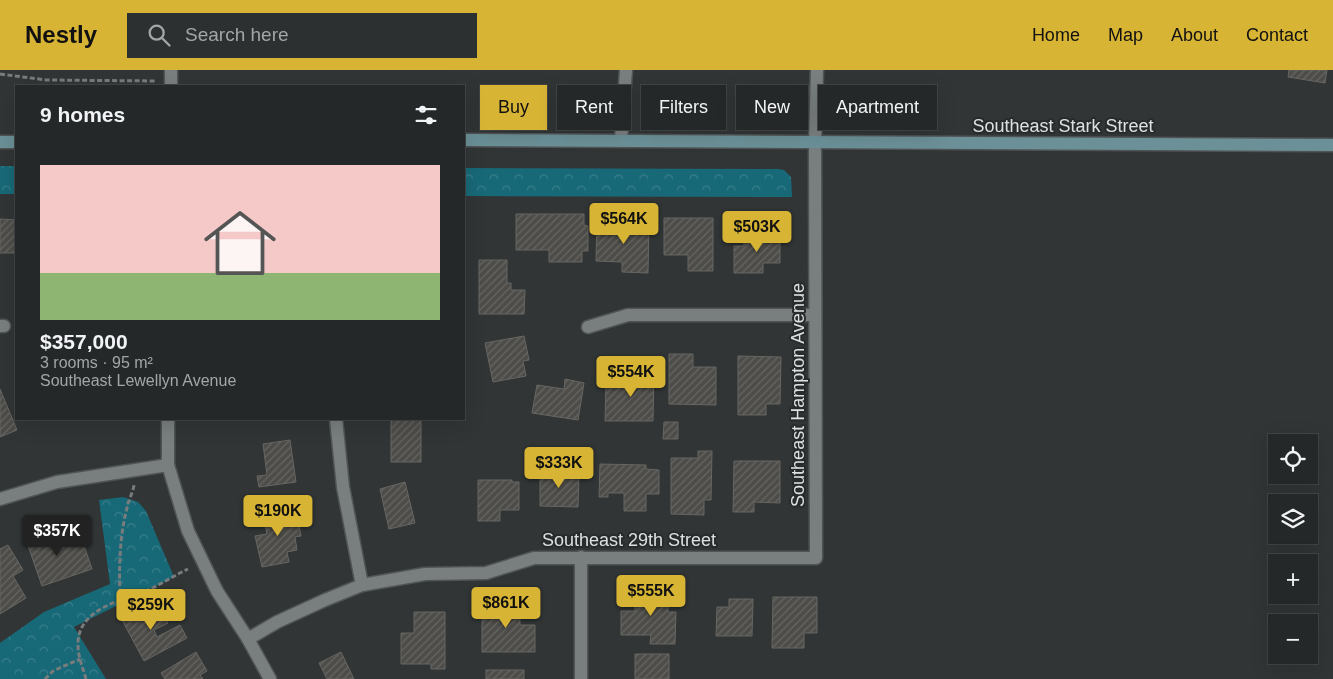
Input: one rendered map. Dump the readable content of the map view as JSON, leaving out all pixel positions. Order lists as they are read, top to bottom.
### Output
{
  "streets": {
    "main road": ["Southeast Stark Street"],
    "street": ["Southeast Hampton Avenue", "Southeast 29th Street"]
  },
  "crossings": [
    ["Southeast Stark Street", "Southeast Hampton Avenue"],
    ["Southeast Hampton Avenue", "Southeast 29th Street"]
  ],
  "page": {
    "header": "Nestly",
    "search": "Search here",
    "nav": [
      "Home",
      "Map",
      "About",
      "Contact"
    ],
    "chip": [
      "Buy",
      "Rent",
      "Filters",
      "New",
      "Apartment"
    ],
    "heading": "9 homes",
    "list": [
      {
        "name": "$357,000",
        "note": "3 rooms · 95 m² · Southeast Lewellyn Avenue"
      }
    ],
    "price": [
      "$564K",
      "$503K",
      "$554K",
      "$333K",
      "$190K",
      "$357K",
      "$555K",
      "$861K",
      "$259K"
    ],
    "map_buttons": ["+", "−"]
  }
}
